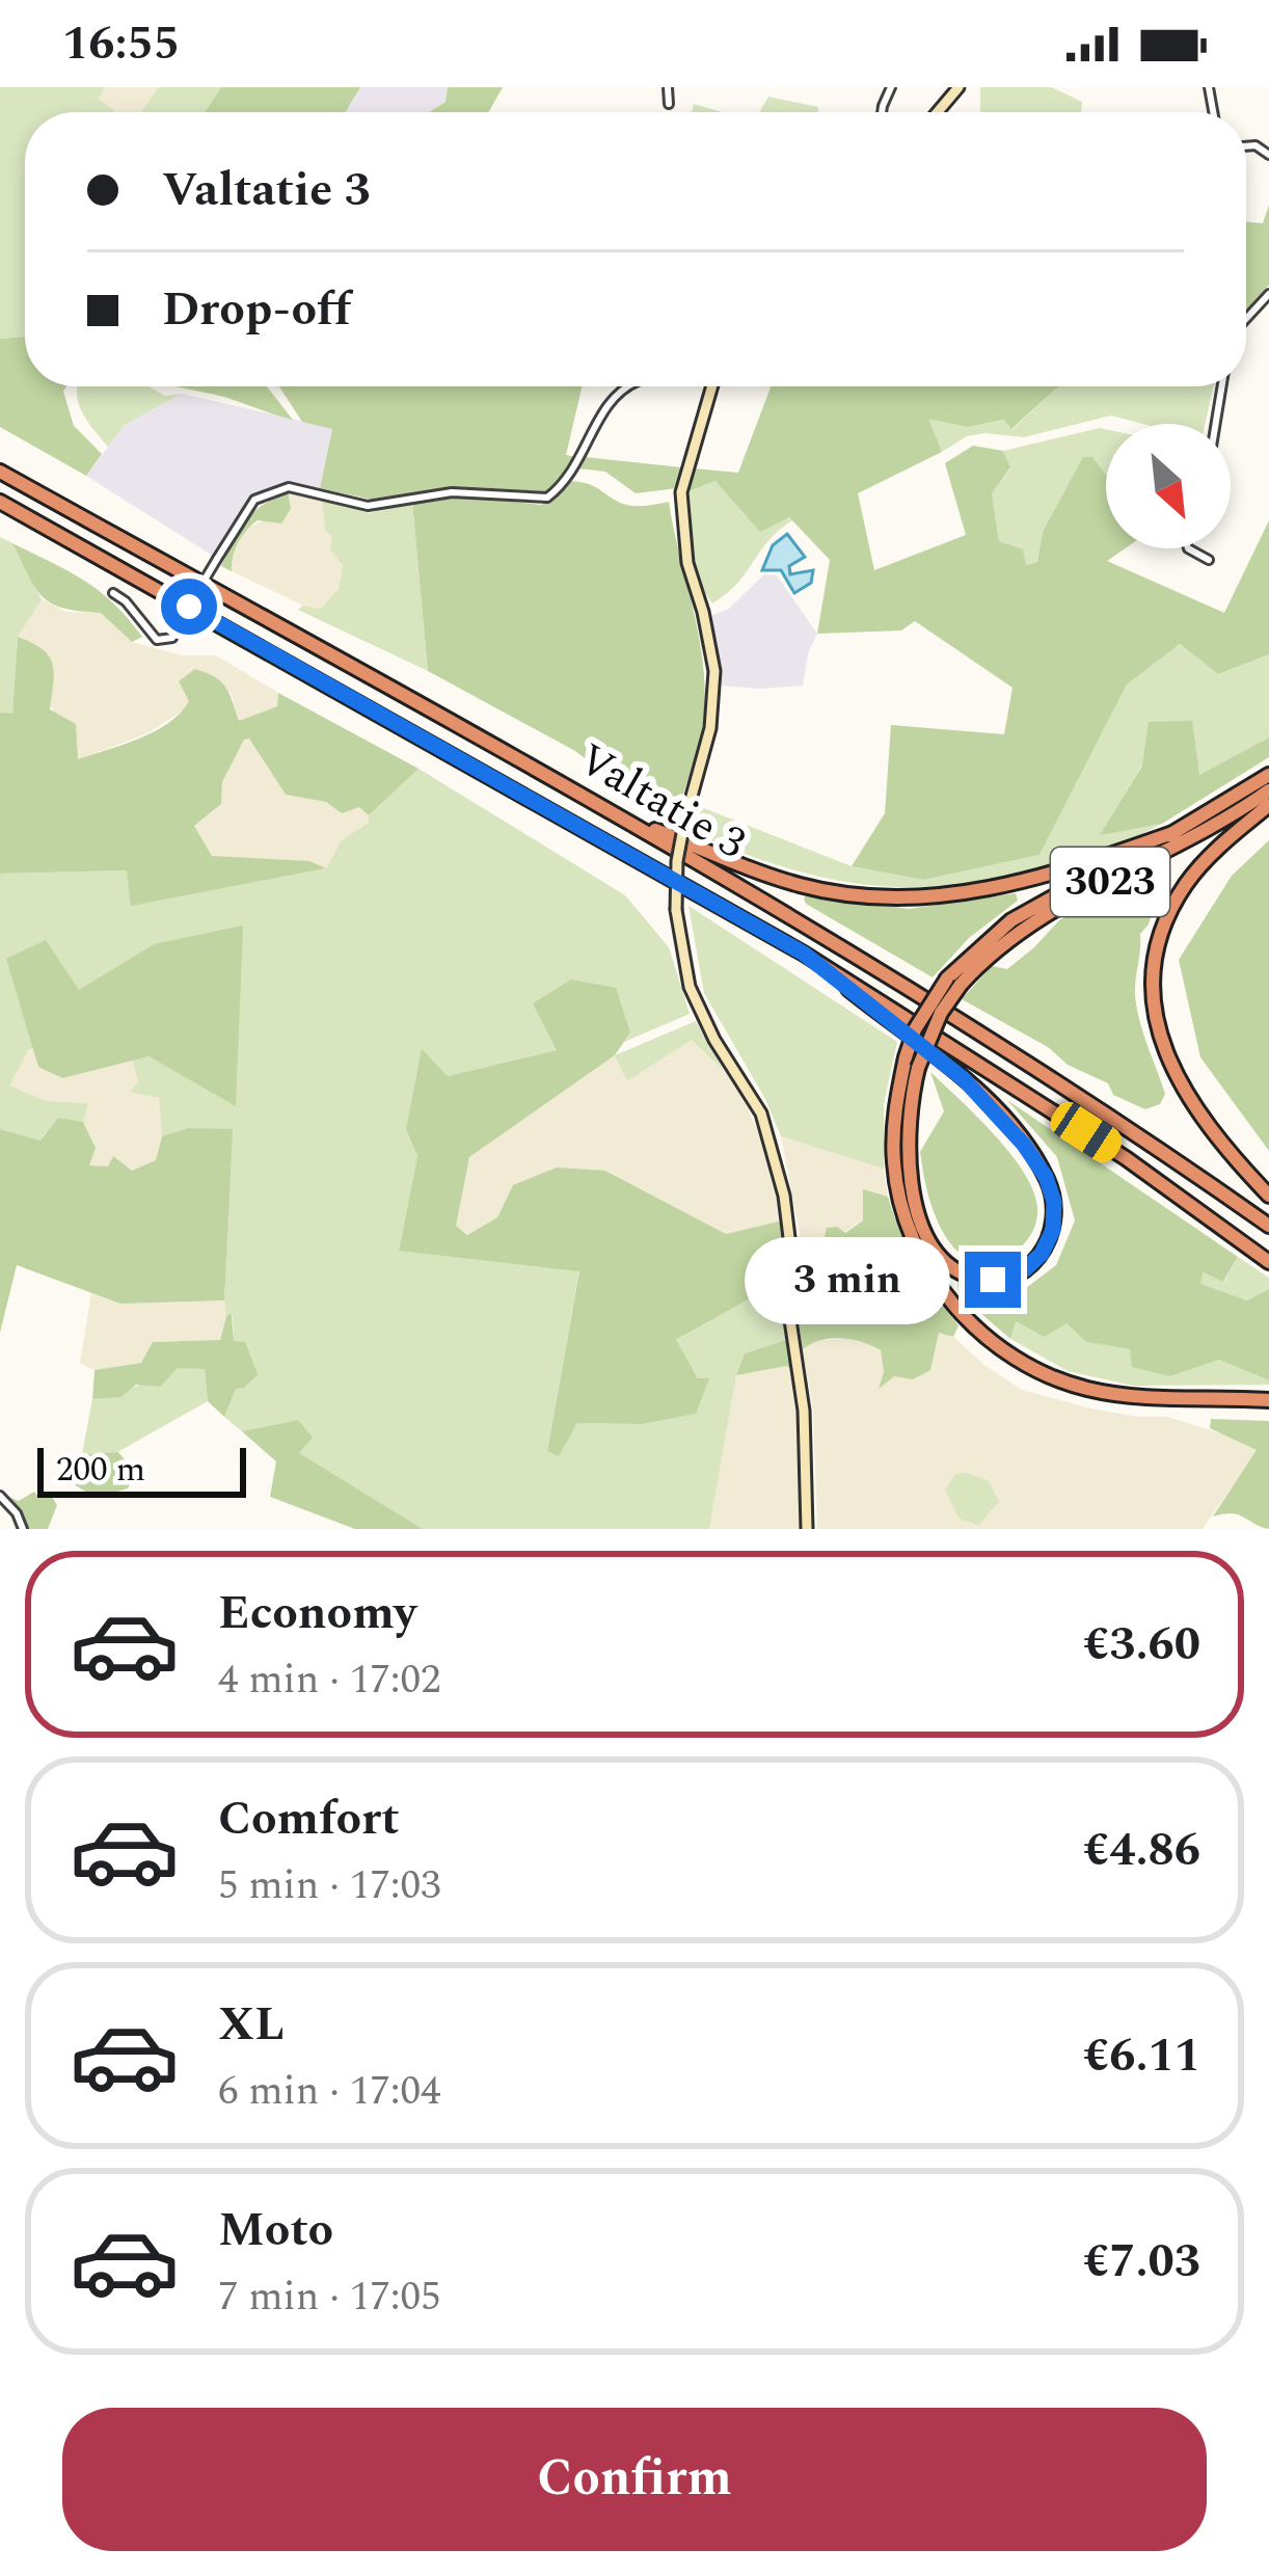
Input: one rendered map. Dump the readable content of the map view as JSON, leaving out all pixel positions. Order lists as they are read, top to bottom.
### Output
{
  "streets": {
    "highway": ["Valtatie 3", "3023"]
  },
  "scale_bar": "200 m",
  "north": "bottom right",
  "page": {
    "status": "16:55",
    "banner": ["Valtatie 3", "Drop-off"],
    "bubble": "3 min",
    "scale": "200 m",
    "list": [
      {
        "name": "Economy",
        "note": "4 min · 17:02",
        "value": "€3.60"
      },
      {
        "name": "Comfort",
        "note": "5 min · 17:03",
        "value": "€4.86"
      },
      {
        "name": "XL",
        "note": "6 min · 17:04",
        "value": "€6.11"
      },
      {
        "name": "Moto",
        "note": "7 min · 17:05",
        "value": "€7.03"
      }
    ],
    "buttons": "Confirm"
  }
}
